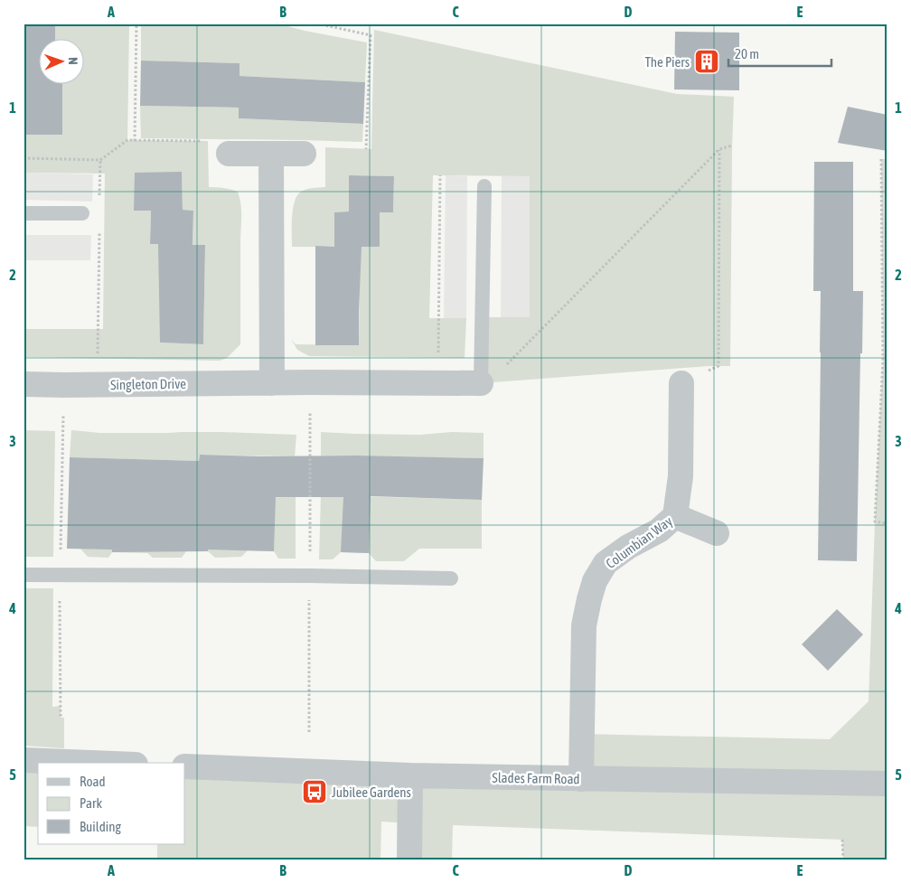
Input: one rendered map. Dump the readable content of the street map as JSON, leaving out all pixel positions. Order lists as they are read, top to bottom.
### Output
{
  "streets": {
    "street": ["Singleton Drive", "Columbian Way", "Slades Farm Road"]
  },
  "crossings": [
    ["Columbian Way", "Slades Farm Road"]
  ],
  "places": {
    "building": ["The Piers"],
    "bus stop": ["Jubilee Gardens"]
  },
  "legend": ["Road", "Park", "Building"],
  "scale_bar": "20 m",
  "north": "right",
  "grid": {
    "columns": [
      "A",
      "B",
      "C",
      "D",
      "E"
    ],
    "rows": [
      "1",
      "2",
      "3",
      "4",
      "5"
    ]
  }
}
